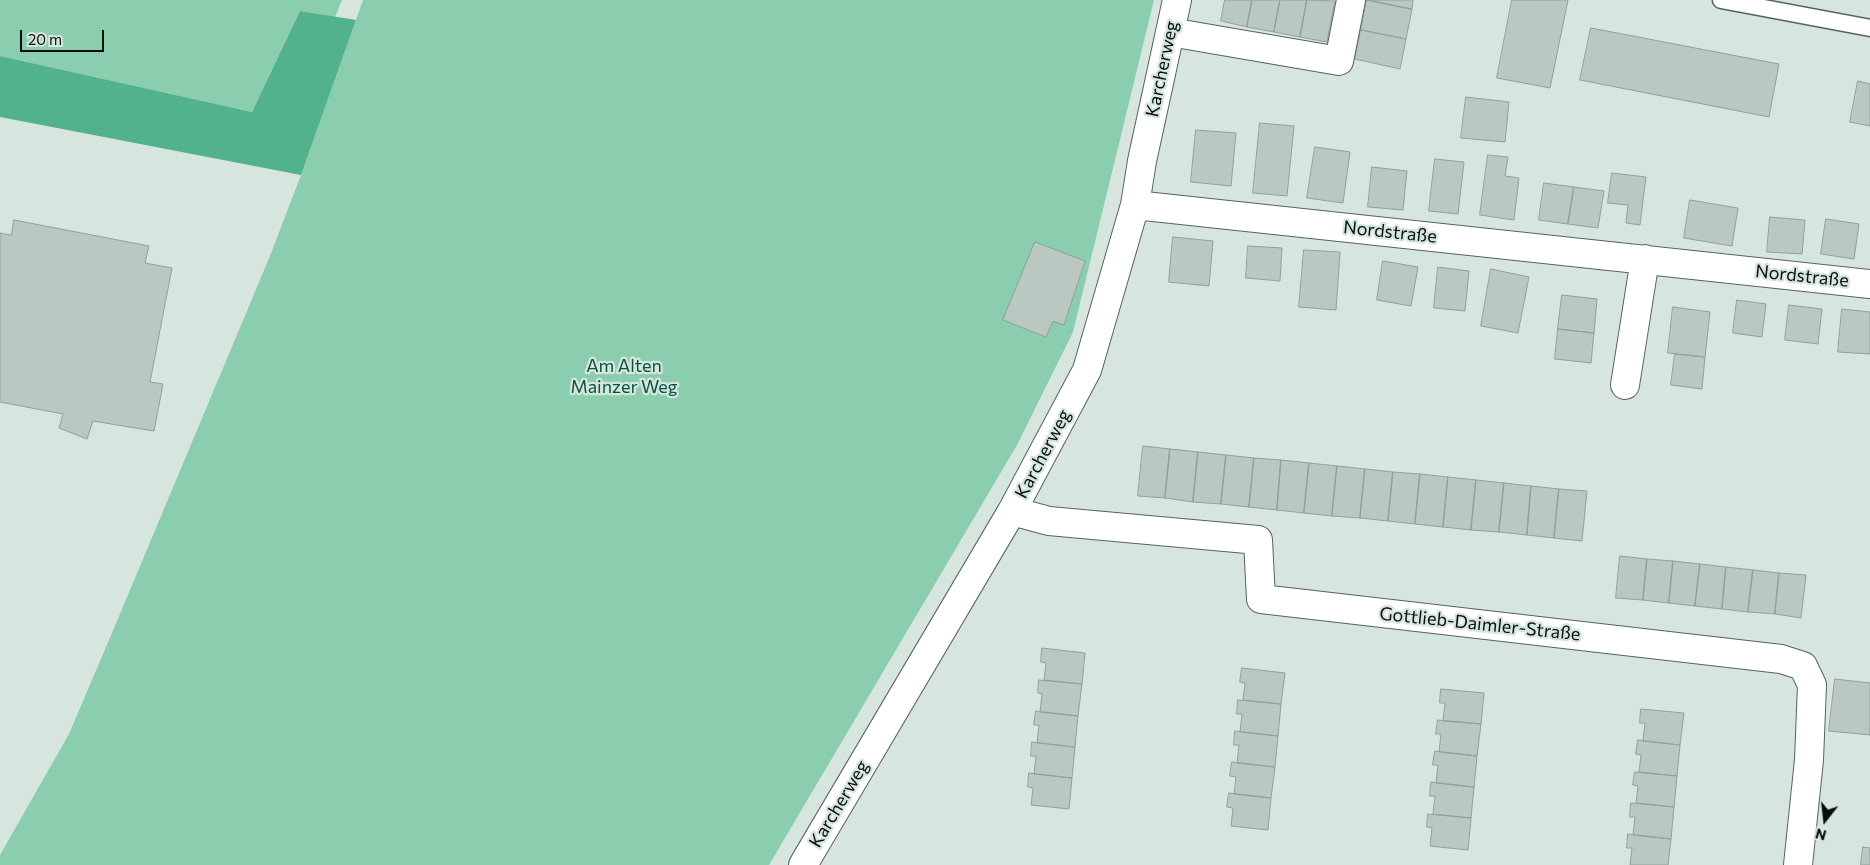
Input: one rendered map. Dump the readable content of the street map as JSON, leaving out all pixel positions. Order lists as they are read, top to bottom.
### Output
{
  "streets": {
    "street": ["Karcherweg", "Nordstraße", "Gottlieb-Daimler-Straße"]
  },
  "crossings": [
    ["Karcherweg", "Nordstraße"],
    ["Karcherweg", "Gottlieb-Daimler-Straße"]
  ],
  "parks": ["Am Alten Mainzer Weg"],
  "scale_bar": "20 m",
  "north": "bottom"
}
